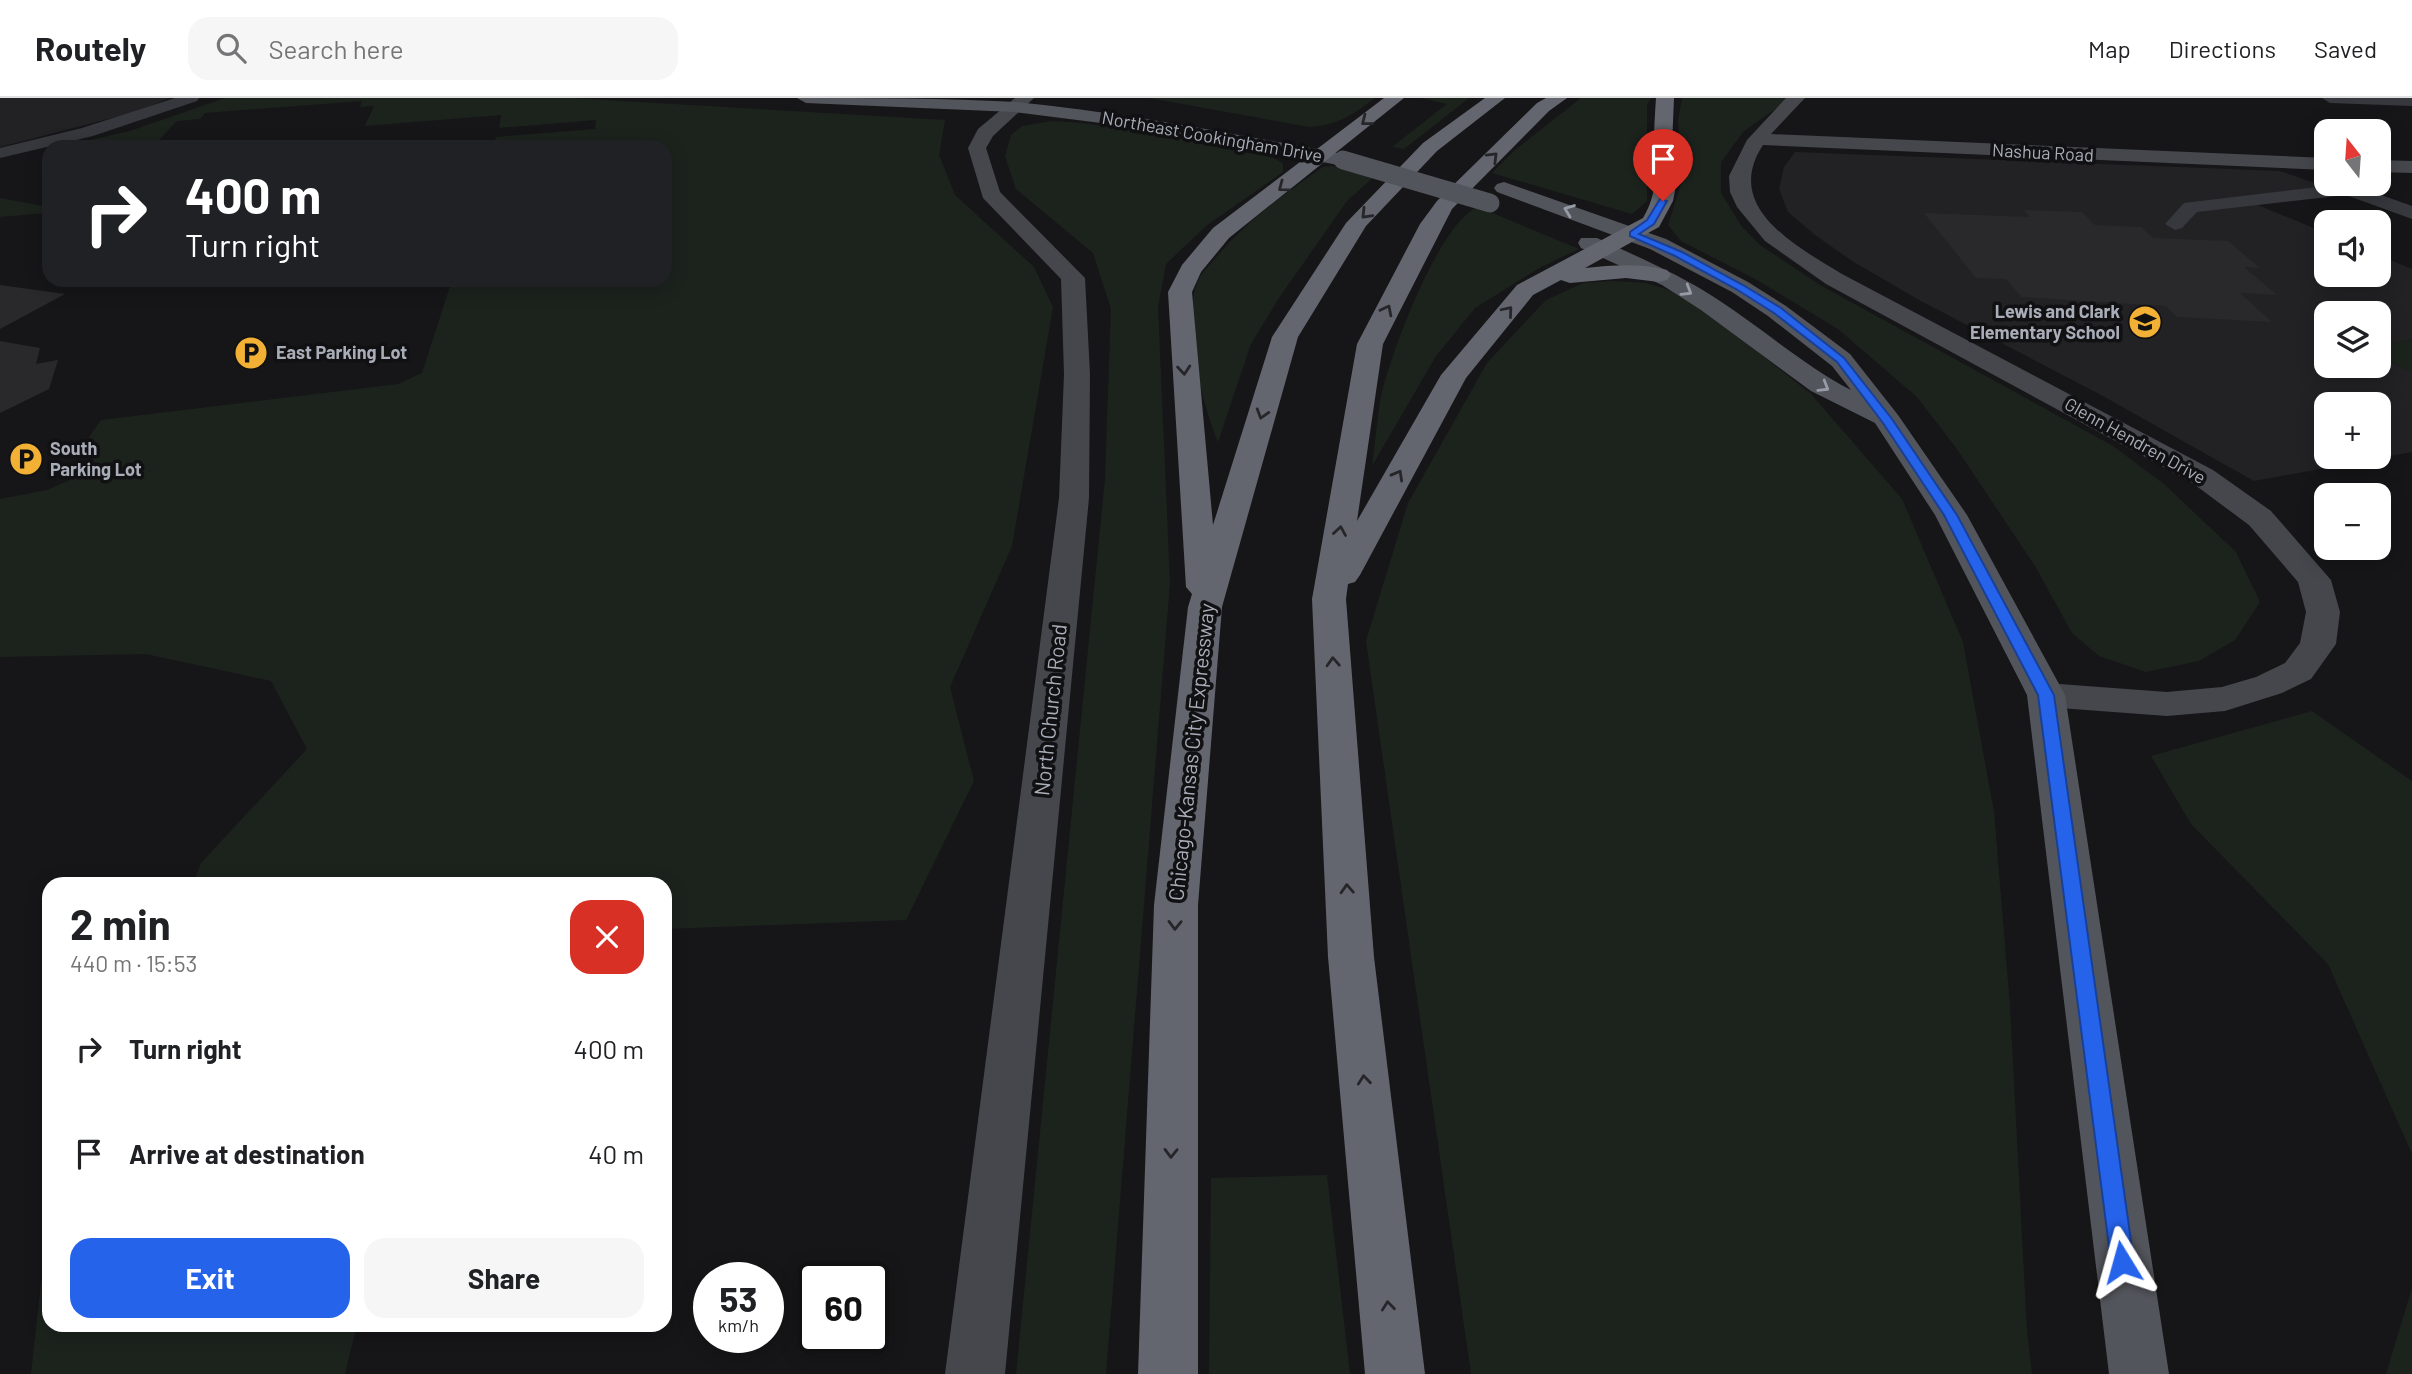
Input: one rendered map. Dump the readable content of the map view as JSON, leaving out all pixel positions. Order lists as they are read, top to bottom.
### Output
{
  "streets": {
    "highway": ["Chicago-Kansas City Expressway"],
    "main road": ["Northeast Cookingham Drive"],
    "street": ["Nashua Road", "Glenn Hendren Drive", "North Church Road"]
  },
  "crossings": [
    ["Northeast Cookingham Drive", "Glenn Hendren Drive"],
    ["Nashua Road", "Glenn Hendren Drive"]
  ],
  "places": {
    "school or university": ["Lewis and Clark Elementary School"],
    "parking": ["East Parking Lot", "South Parking Lot"]
  },
  "north": "top",
  "page": {
    "header": "Routely",
    "search": "Search here",
    "nav": ["Map", "Directions", "Saved"],
    "map_buttons": ["+", "−"],
    "turn": ["400 m", "Turn right"],
    "heading": ["2 min", "440 m · 15:53"],
    "list": [
      {
        "name": "Turn right",
        "value": "400 m"
      },
      {
        "name": "Arrive at destination",
        "value": "40 m"
      }
    ],
    "buttons": ["Exit", "Share"],
    "speed": "53 km/h",
    "limit": "60"
  }
}
